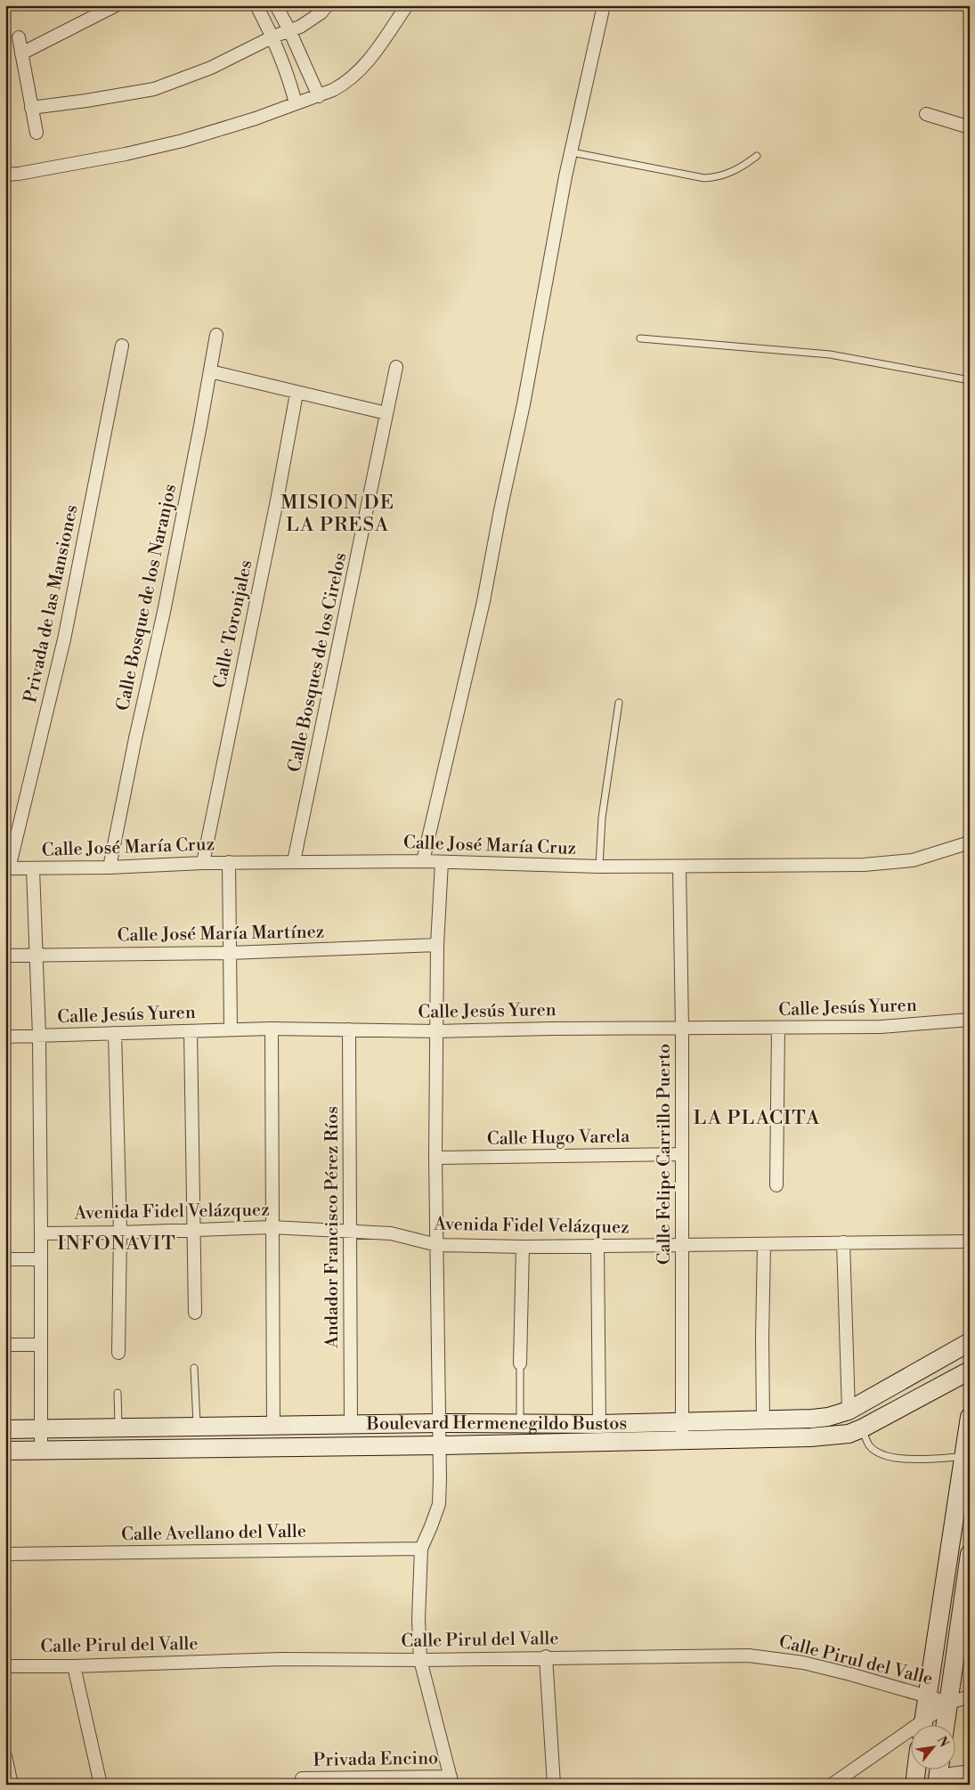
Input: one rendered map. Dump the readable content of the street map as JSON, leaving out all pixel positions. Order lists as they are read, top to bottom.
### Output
{
  "streets": {
    "street": [
      "Calle Bosque de los Naranjos",
      "Privada de las Mansiones",
      "Calle Toronjales",
      "Calle Bosques de los Cirelos",
      "Calle José María Cruz",
      "Calle José María Martínez",
      "Calle Jesús Yuren",
      "Calle Hugo Varela",
      "Calle Felipe Carrillo Puerto",
      "Avenida Fidel Velázquez",
      "Andador Francisco Pérez Ríos",
      "Boulevard Hermenegildo Bustos",
      "Calle Avellano del Valle",
      "Calle Pirul del Valle",
      "Privada Encino"
    ]
  },
  "crossings": [
    ["Calle Bosque de los Naranjos", "Calle José María Cruz"],
    ["Privada de las Mansiones", "Calle José María Cruz"],
    ["Calle Toronjales", "Calle José María Cruz"],
    ["Calle Bosques de los Cirelos", "Calle José María Cruz"],
    ["Calle José María Cruz", "Calle Felipe Carrillo Puerto"],
    ["Calle Jesús Yuren", "Calle Felipe Carrillo Puerto"],
    ["Calle Jesús Yuren", "Andador Francisco Pérez Ríos"],
    ["Calle Hugo Varela", "Calle Felipe Carrillo Puerto"],
    ["Calle Felipe Carrillo Puerto", "Avenida Fidel Velázquez"],
    ["Calle Felipe Carrillo Puerto", "Boulevard Hermenegildo Bustos"],
    ["Avenida Fidel Velázquez", "Andador Francisco Pérez Ríos"],
    ["Andador Francisco Pérez Ríos", "Boulevard Hermenegildo Bustos"]
  ],
  "districts": ["MISION DE LA PRESA", "LA PLACITA", "INFONAVIT"],
  "north": "top right"
}
